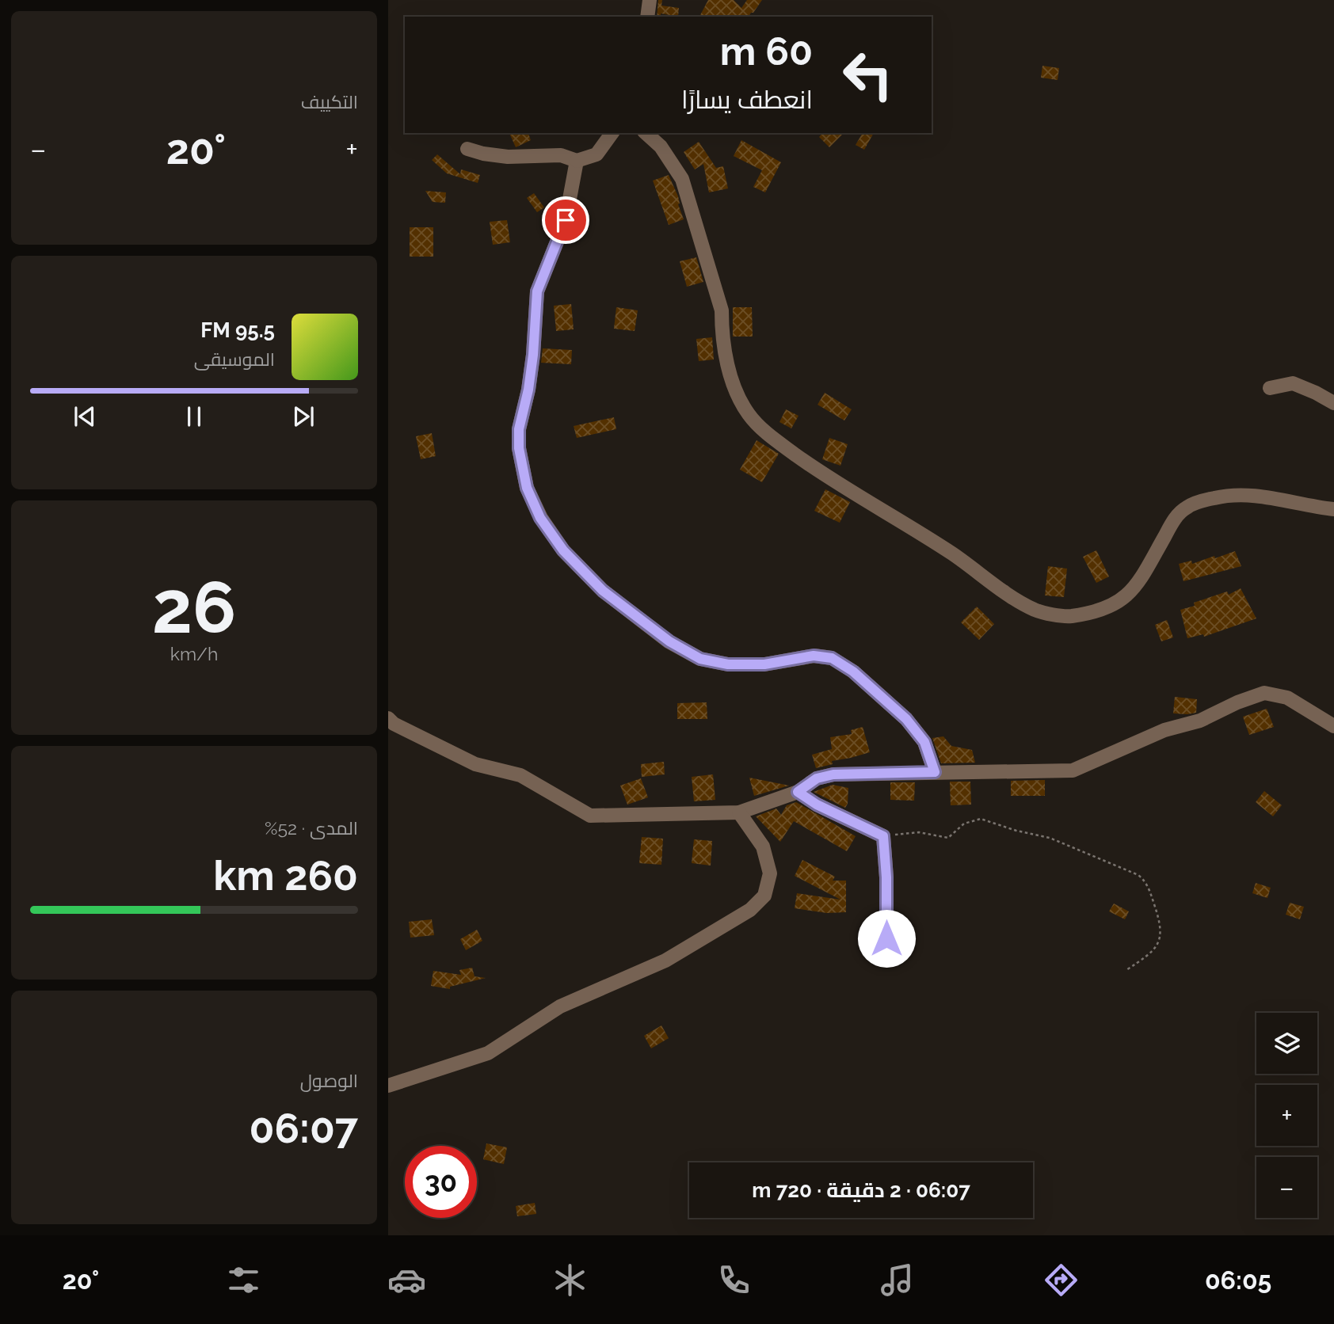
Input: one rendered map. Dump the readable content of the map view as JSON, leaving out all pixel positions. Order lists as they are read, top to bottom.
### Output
{
  "page": {
    "tile": [
      "التكييف",
      ["26", "km/h"],
      ["المدى · 52%", "260 km"],
      ["الوصول", "06:07"]
    ],
    "turn": ["60 m", "انعطف يسارًا"],
    "heat": ["−", "20°", "+"],
    "song": ["95.5 FM", "الموسيقى"],
    "map_buttons": ["+", "−"],
    "limit": "30",
    "trip": "06:07 · 2 دقيقة · 720 m",
    "tabs": ["06:05", "20°"]
  }
}
